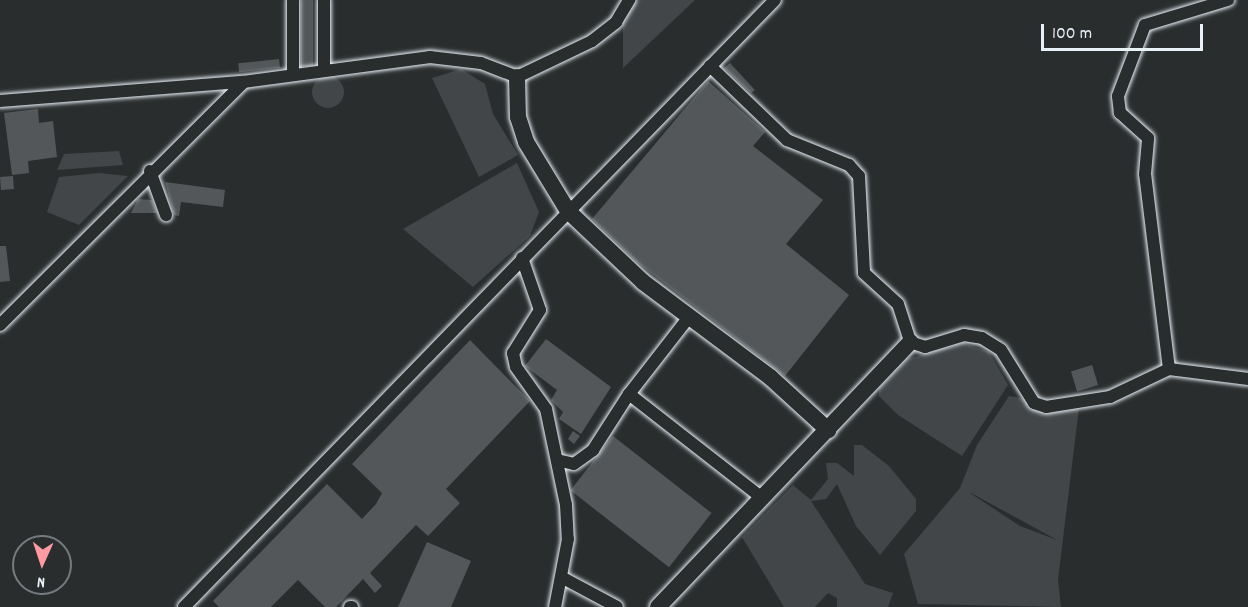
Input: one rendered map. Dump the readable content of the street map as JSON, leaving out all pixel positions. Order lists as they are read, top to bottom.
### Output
{
  "scale_bar": "100 m",
  "north": "bottom"
}
